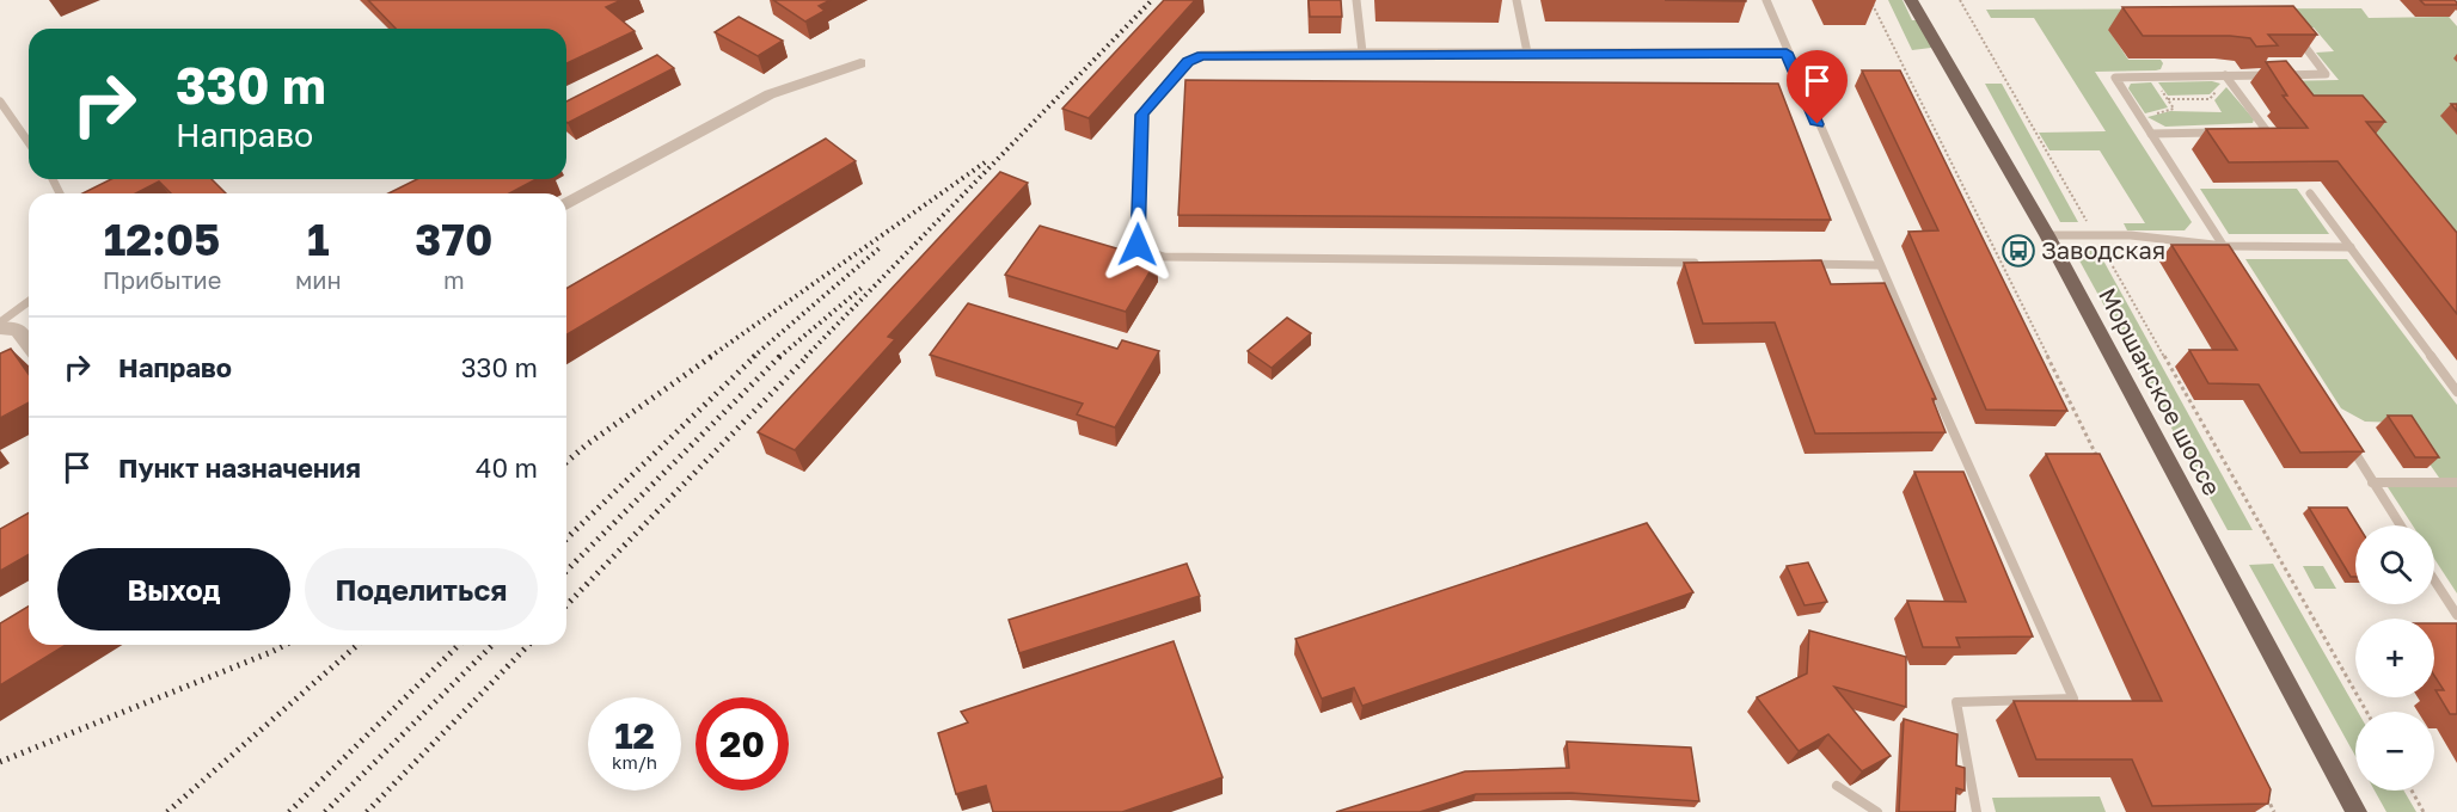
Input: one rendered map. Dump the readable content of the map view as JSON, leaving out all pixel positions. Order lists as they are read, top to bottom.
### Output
{
  "streets": {
    "main road": ["Моршанское шоссе"]
  },
  "places": {
    "bus stop": ["Заводская"]
  },
  "page": {
    "turn": ["330 m", "Направо"],
    "eta": [
      "12:05",
      "Прибытие",
      "1",
      "мин",
      "370",
      "m"
    ],
    "list": [
      {
        "name": "Направо",
        "value": "330 m"
      },
      {
        "name": "Пункт назначения",
        "value": "40 m"
      }
    ],
    "map_buttons": ["+", "−"],
    "buttons": ["Выход", "Поделиться"],
    "speed": "12 km/h",
    "limit": "20"
  }
}
